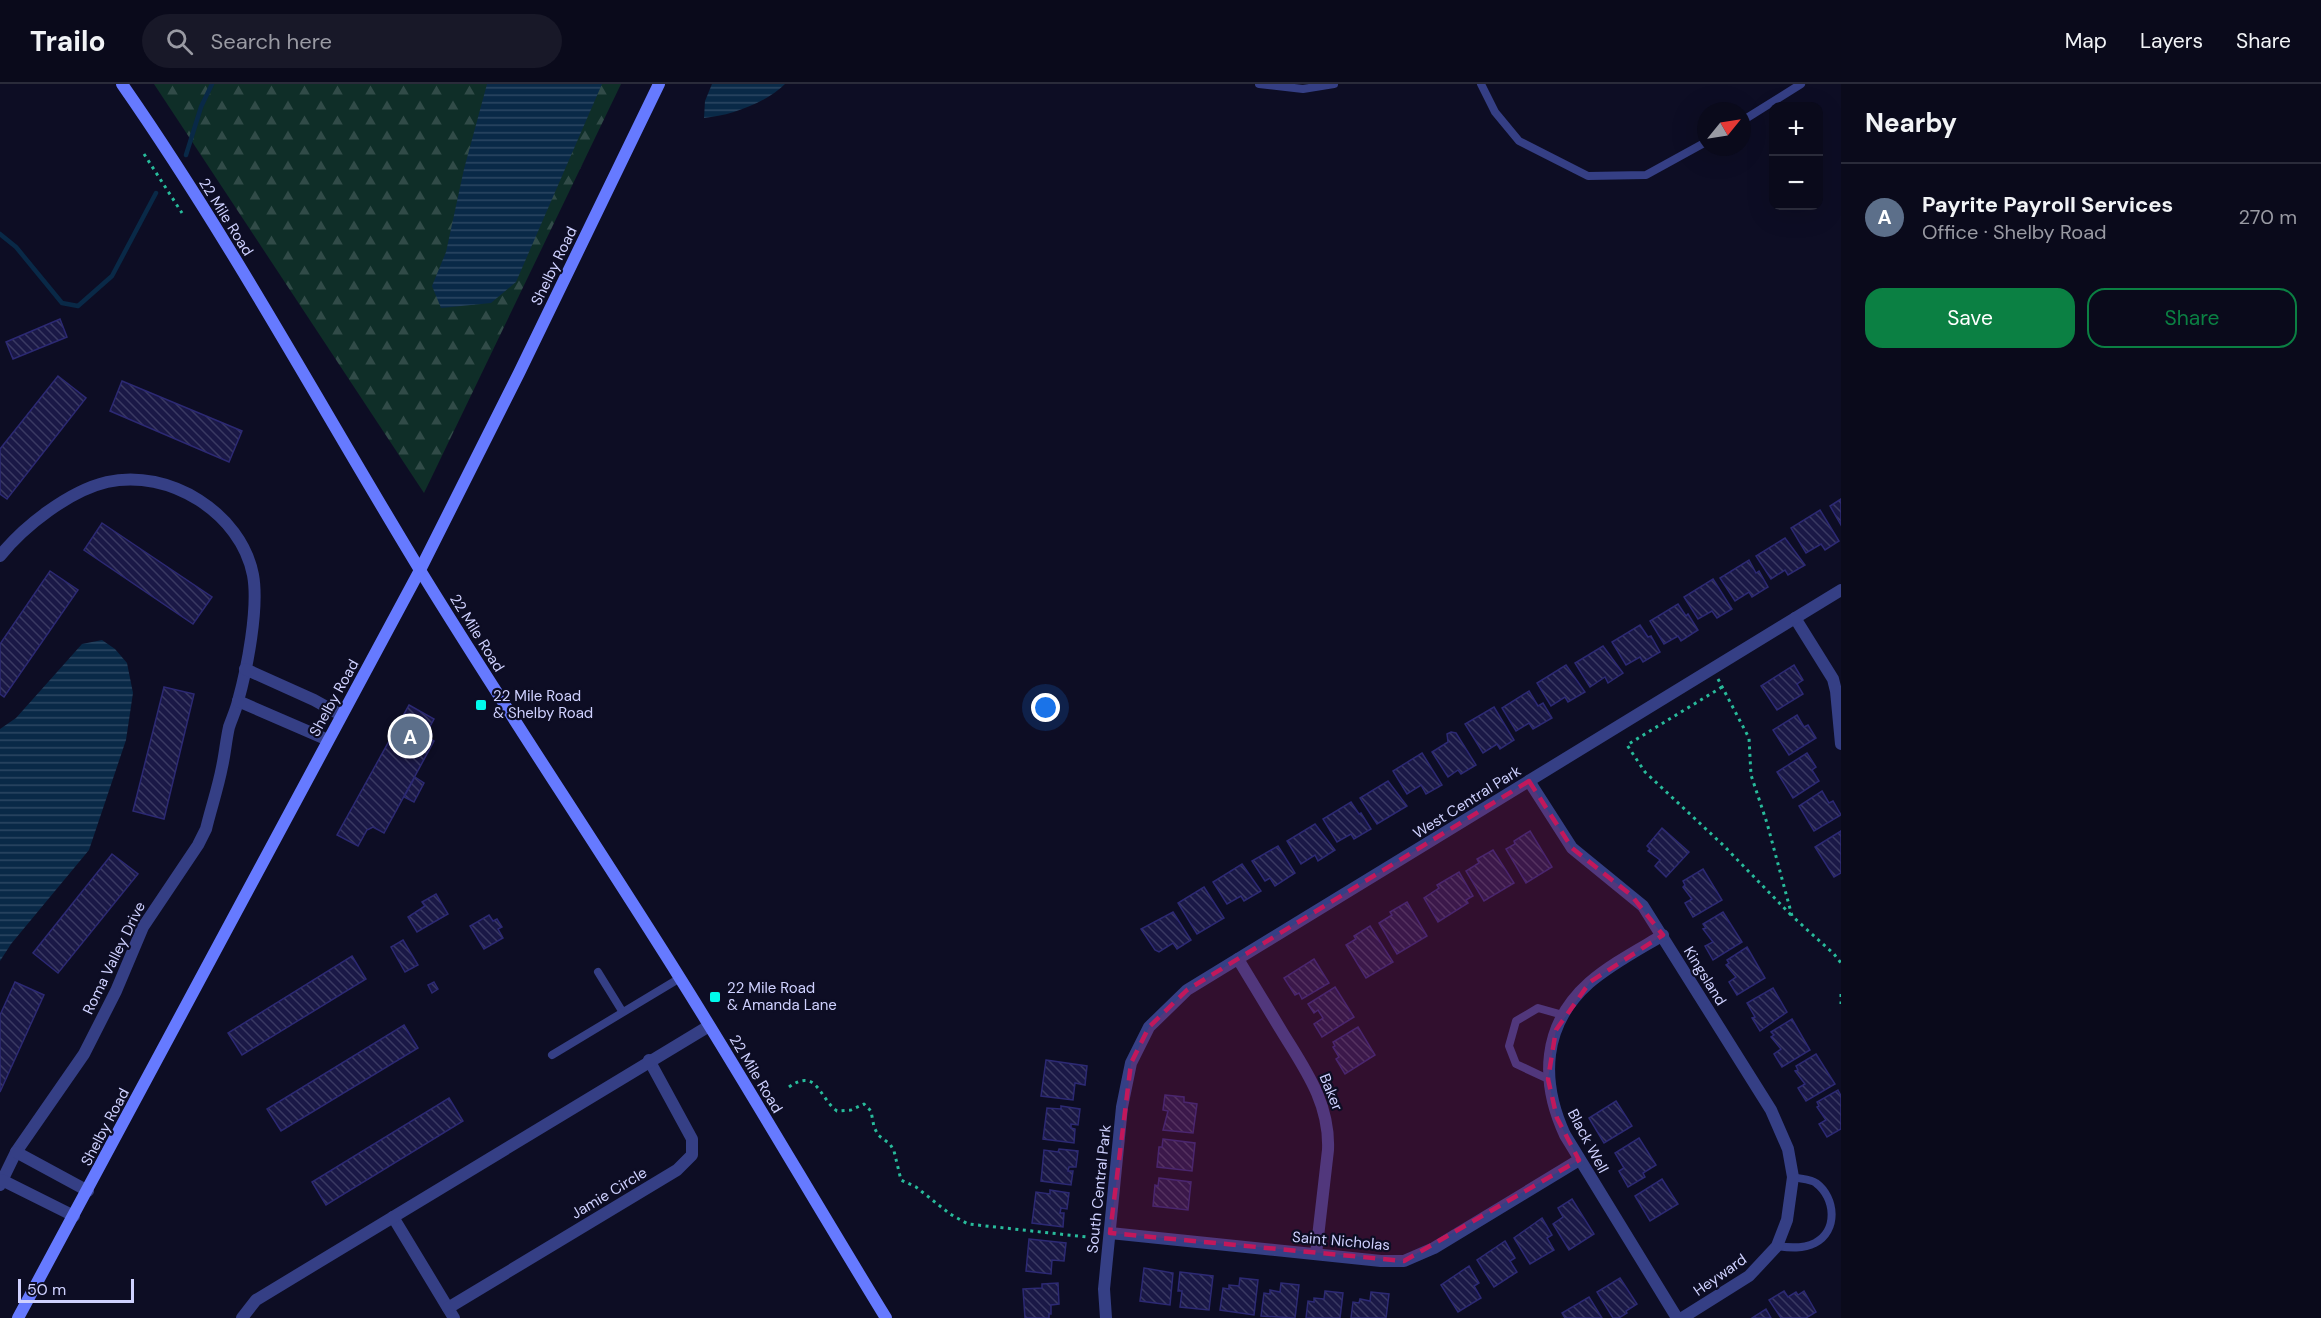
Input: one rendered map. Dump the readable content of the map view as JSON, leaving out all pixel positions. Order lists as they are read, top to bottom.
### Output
{
  "streets": {
    "street": [
      "22 Mile Road",
      "Shelby Road",
      "West Central Park",
      "Roma Valley Drive",
      "Kingsland",
      "Baker",
      "Black Well",
      "South Central Park",
      "Jamie Circle",
      "Saint Nicholas",
      "Heyward"
    ]
  },
  "crossings": [
    ["22 Mile Road", "Shelby Road"],
    ["Shelby Road", "Roma Valley Drive"],
    ["West Central Park", "Kingsland"],
    ["West Central Park", "Baker"],
    ["West Central Park", "South Central Park"],
    ["Kingsland", "Black Well"],
    ["Kingsland", "Heyward"],
    ["Baker", "Saint Nicholas"],
    ["Black Well", "Saint Nicholas"],
    ["South Central Park", "Saint Nicholas"]
  ],
  "places": {
    "transit": ["22 Mile Road & Shelby Road", "22 Mile Road & Amanda Lane"]
  },
  "scale_bar": "50 m",
  "north": "top right",
  "page": {
    "header": "Trailo",
    "search": "Search here",
    "nav": ["Map", "Layers", "Share"],
    "heading": "Nearby",
    "map_buttons": ["+", "−"],
    "list": [
      {
        "mark": "A",
        "name": "Payrite Payroll Services",
        "note": "Office · Shelby Road",
        "value": "270 m"
      }
    ],
    "buttons": ["Save", "Share"],
    "pins": "A",
    "scale": "50 m"
  }
}
